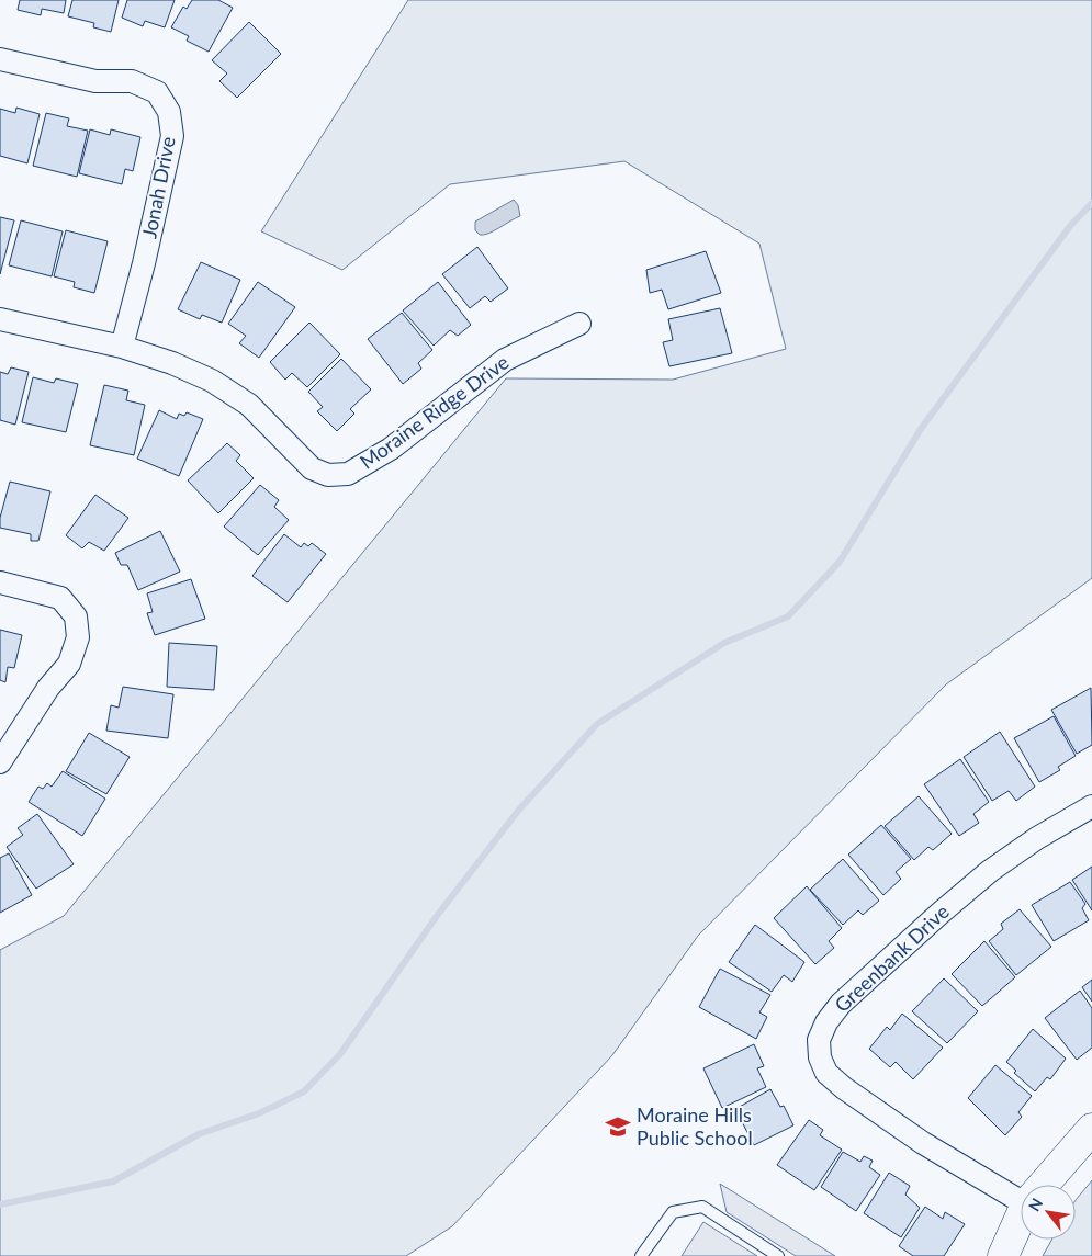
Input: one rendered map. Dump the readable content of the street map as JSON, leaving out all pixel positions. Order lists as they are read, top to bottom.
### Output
{
  "streets": {
    "street": ["Jonah Drive", "Moraine Ridge Drive", "Greenbank Drive"]
  },
  "crossings": [
    ["Jonah Drive", "Moraine Ridge Drive"]
  ],
  "places": {
    "school or university": ["Moraine Hills Public School"]
  },
  "north": "top left"
}
